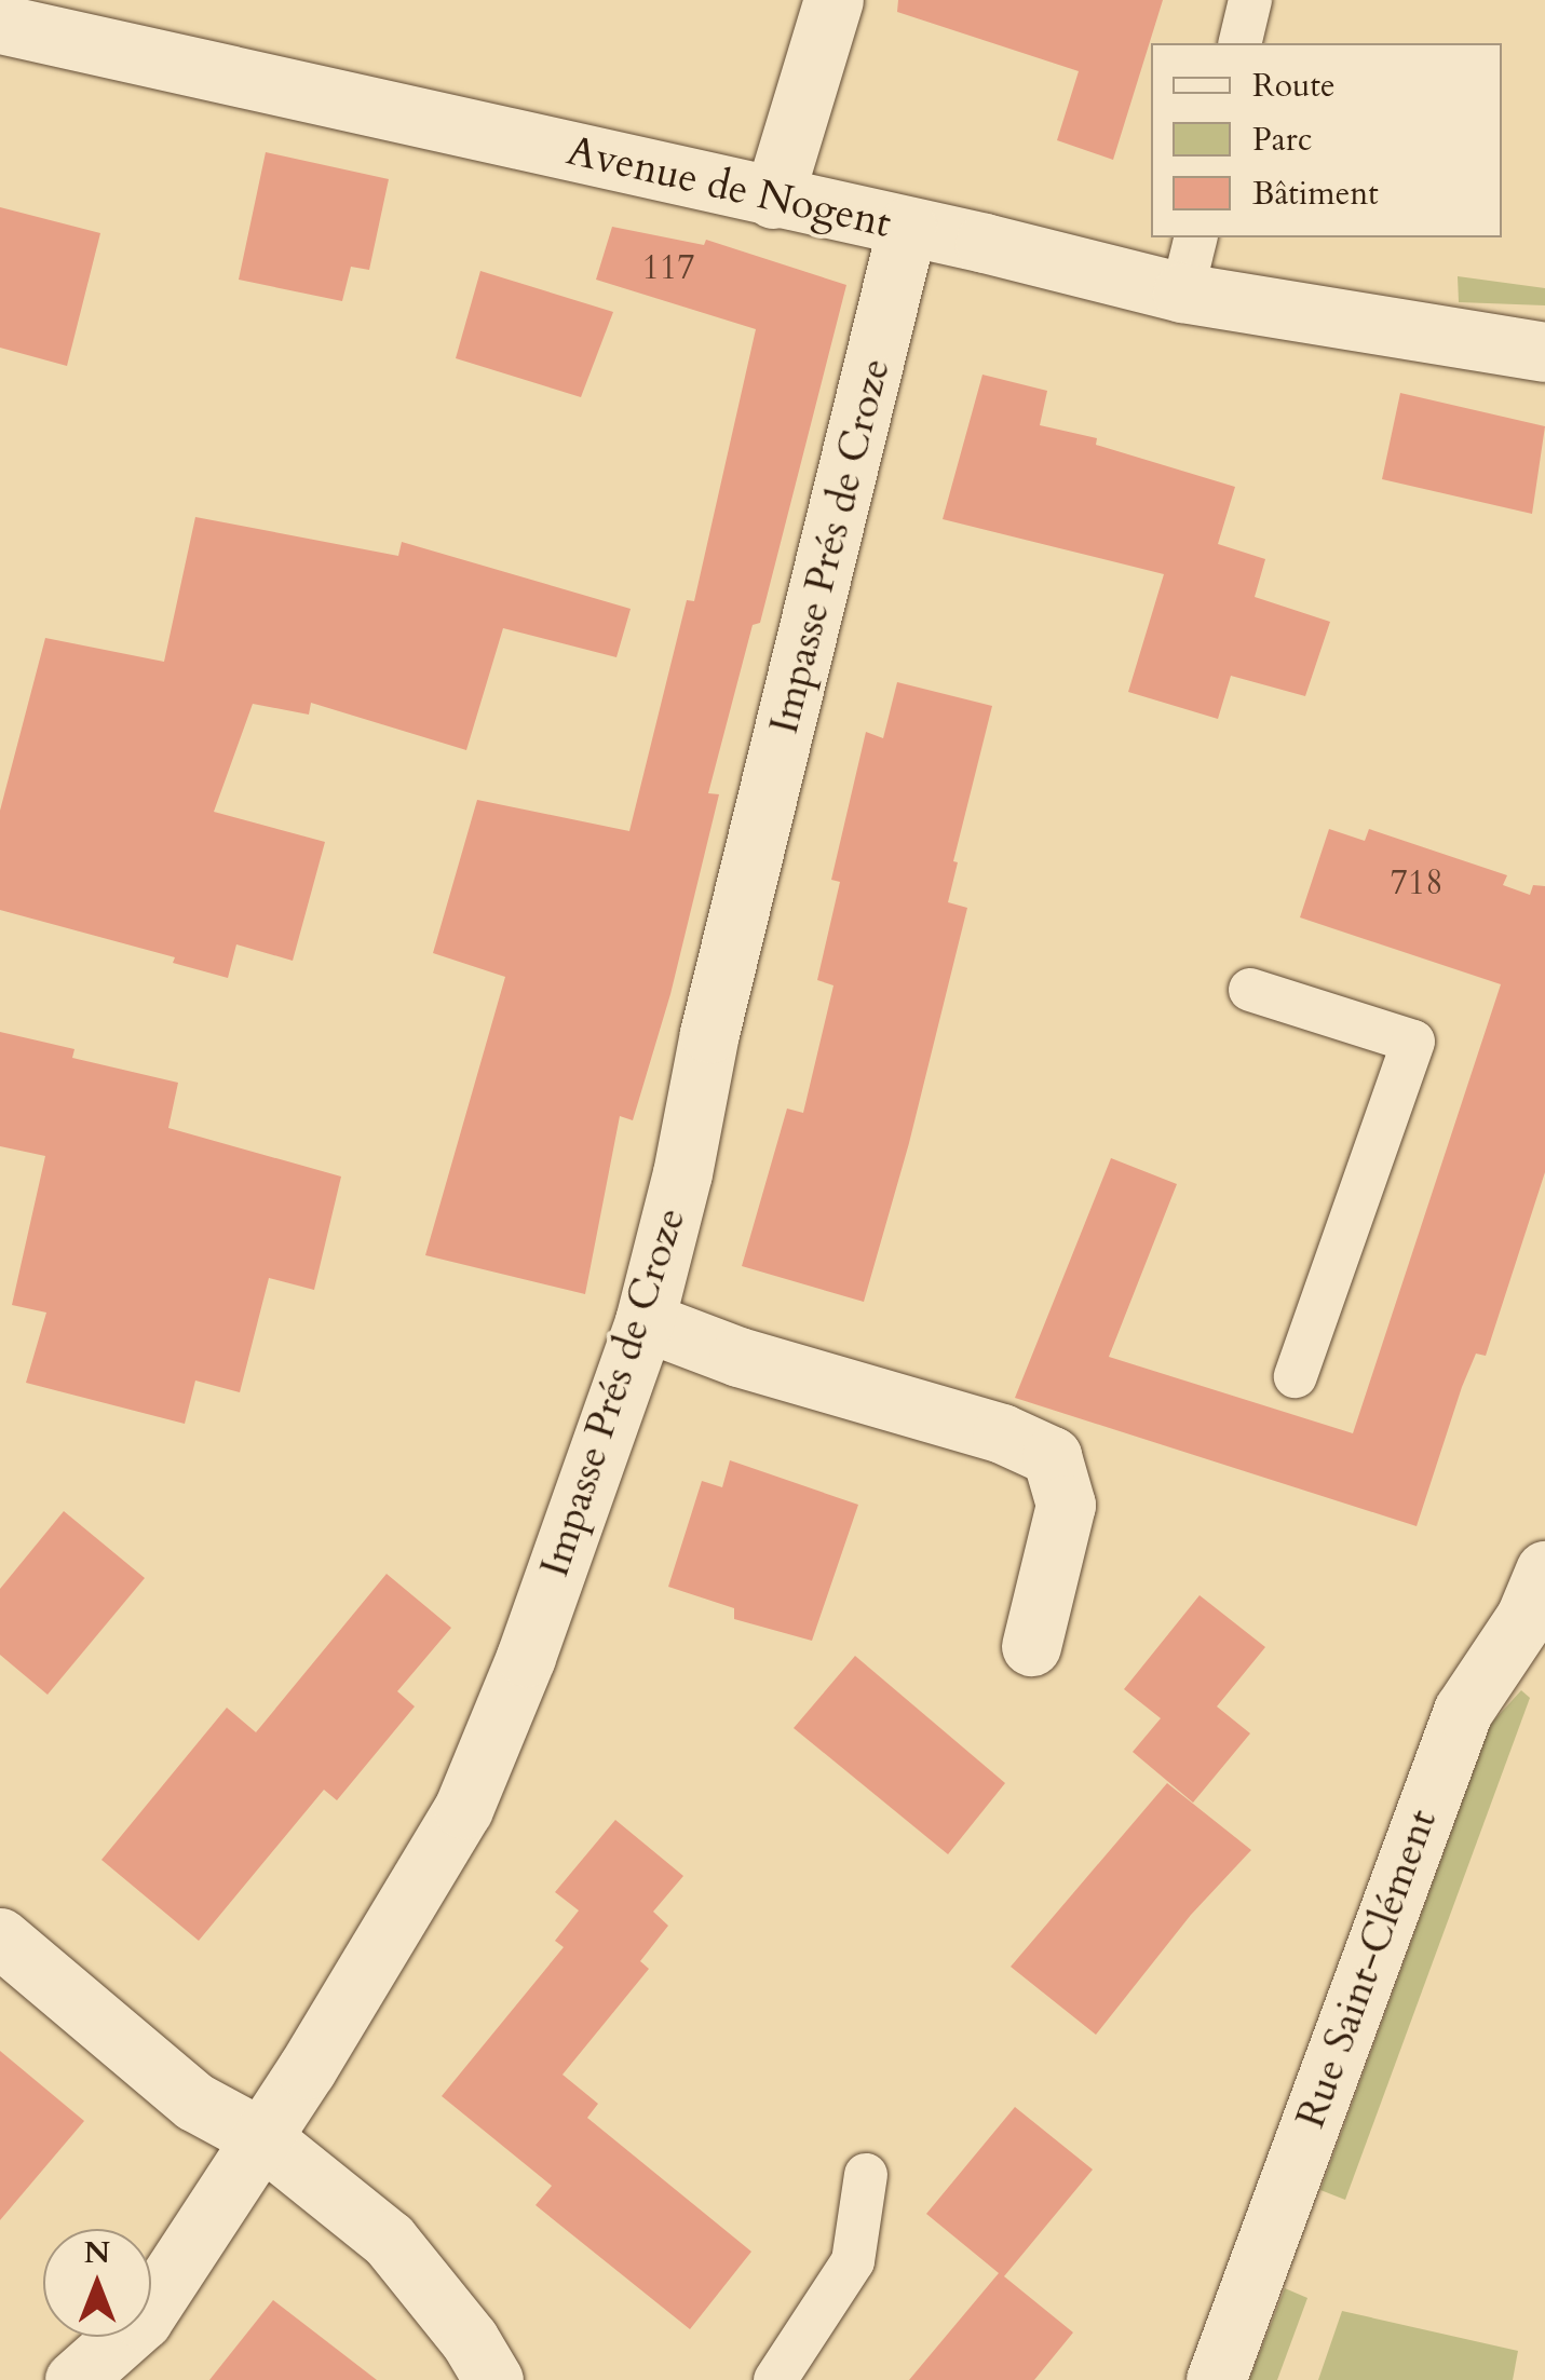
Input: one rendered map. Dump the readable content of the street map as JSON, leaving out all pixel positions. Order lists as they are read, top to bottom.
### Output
{
  "streets": {
    "street": ["Avenue de Nogent", "Impasse Prés de Croze", "Rue Saint-Clément"]
  },
  "crossings": [
    ["Avenue de Nogent", "Impasse Prés de Croze"]
  ],
  "house_numbers": ["117", "718"],
  "legend": ["Route", "Parc", "Bâtiment"],
  "north": "top"
}
